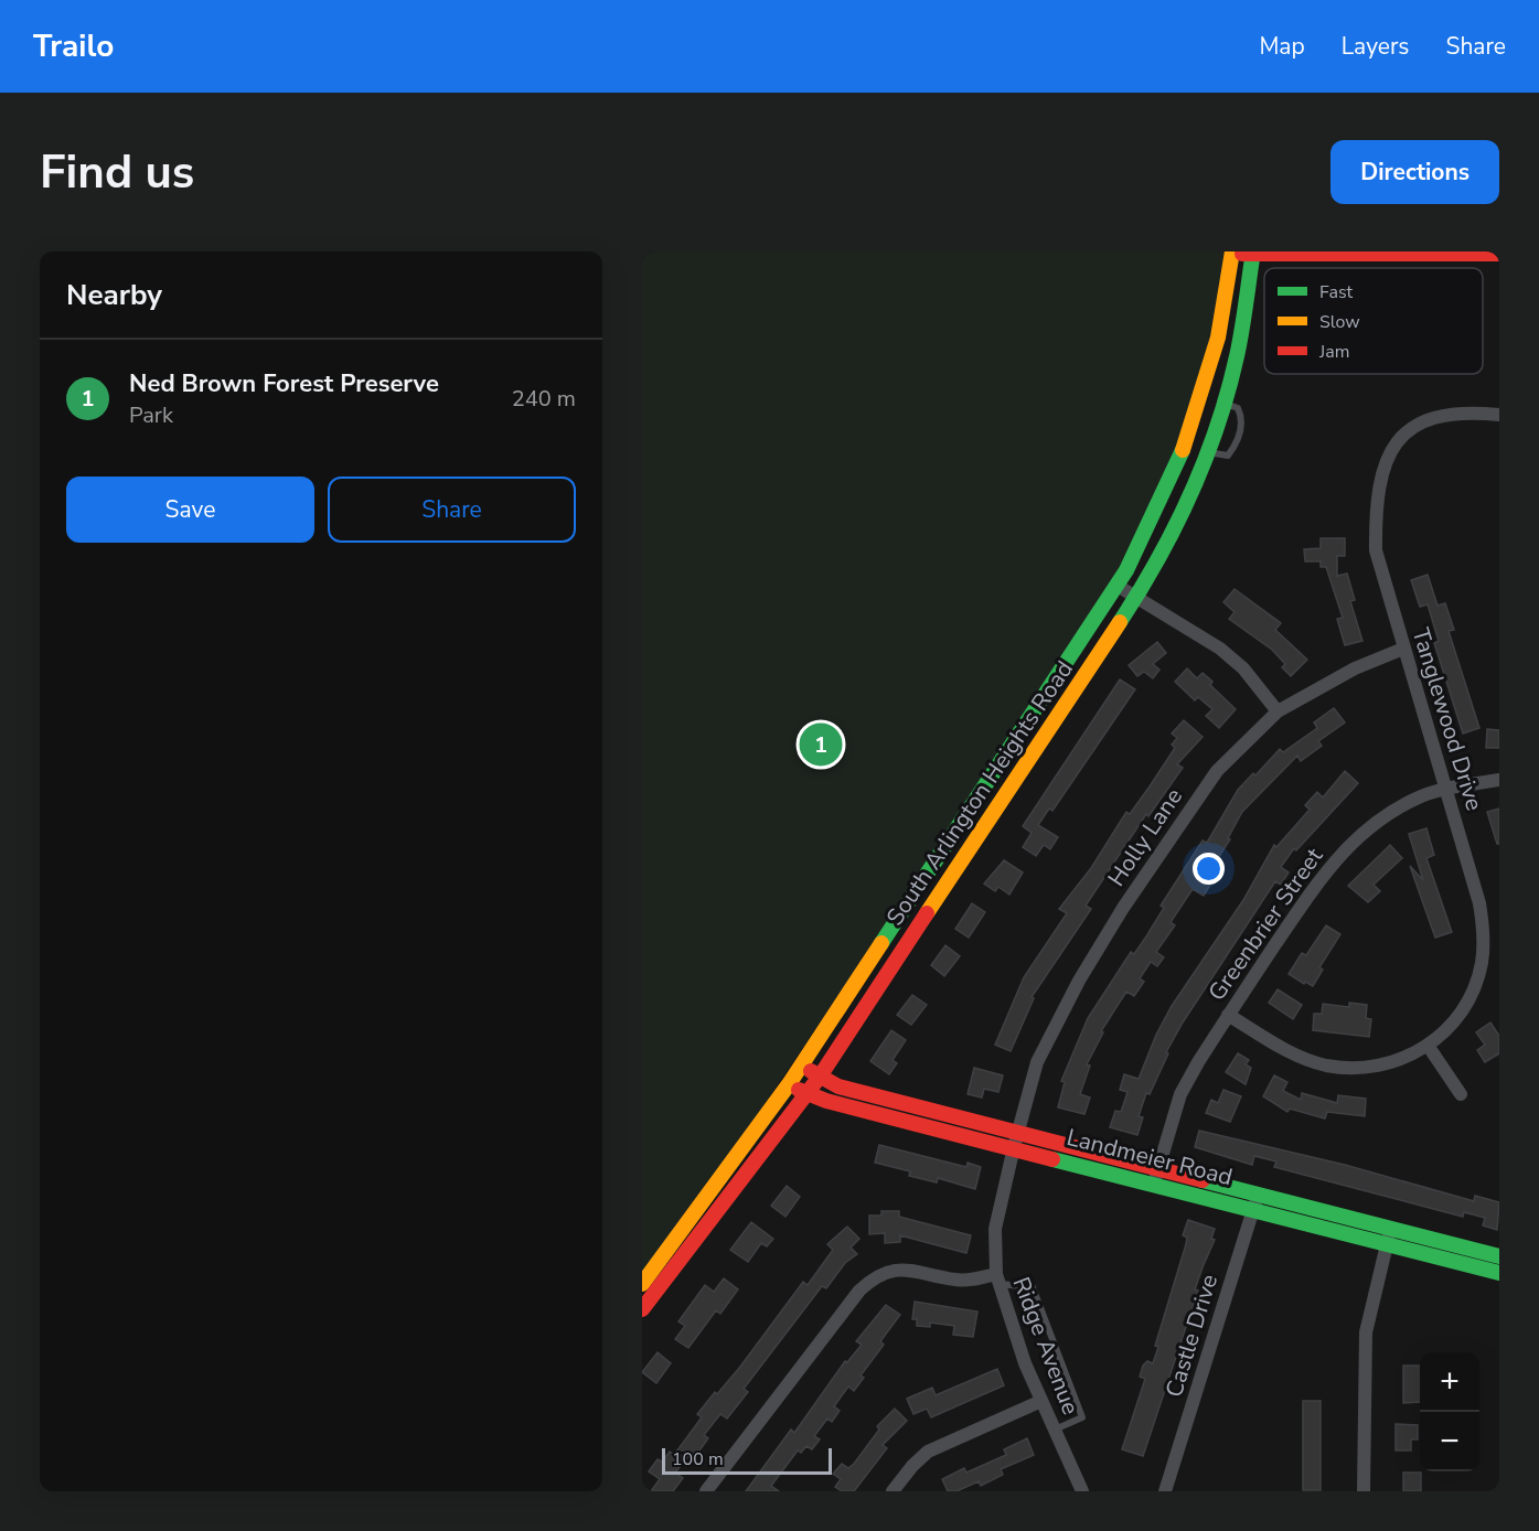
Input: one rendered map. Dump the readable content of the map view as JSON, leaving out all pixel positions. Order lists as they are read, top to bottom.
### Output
{
  "streets": {
    "main road": ["South Arlington Heights Road", "Landmeier Road"],
    "street": [
      "Tanglewood Drive",
      "Holly Lane",
      "Greenbrier Street",
      "Castle Drive",
      "Ridge Avenue"
    ]
  },
  "crossings": [
    ["Tanglewood Drive", "Holly Lane"],
    ["Tanglewood Drive", "Greenbrier Street"],
    ["South Arlington Heights Road", "Landmeier Road"],
    ["Holly Lane", "Landmeier Road"],
    ["Holly Lane", "Ridge Avenue"],
    ["Greenbrier Street", "Landmeier Road"],
    ["Landmeier Road", "Castle Drive"],
    ["Landmeier Road", "Ridge Avenue"]
  ],
  "legend": ["Fast", "Slow", "Jam"],
  "scale_bar": "100 m",
  "page": {
    "header": "Trailo",
    "nav": ["Map", "Layers", "Share"],
    "buttons": [
      "Directions",
      ["Save", "Share"]
    ],
    "title": "Find us",
    "heading": "Nearby",
    "list": [
      {
        "mark": "1",
        "name": "Ned Brown Forest Preserve",
        "note": "Park",
        "value": "240 m"
      }
    ],
    "pins": "1",
    "map_buttons": ["+", "−"],
    "scale": "100 m"
  }
}
